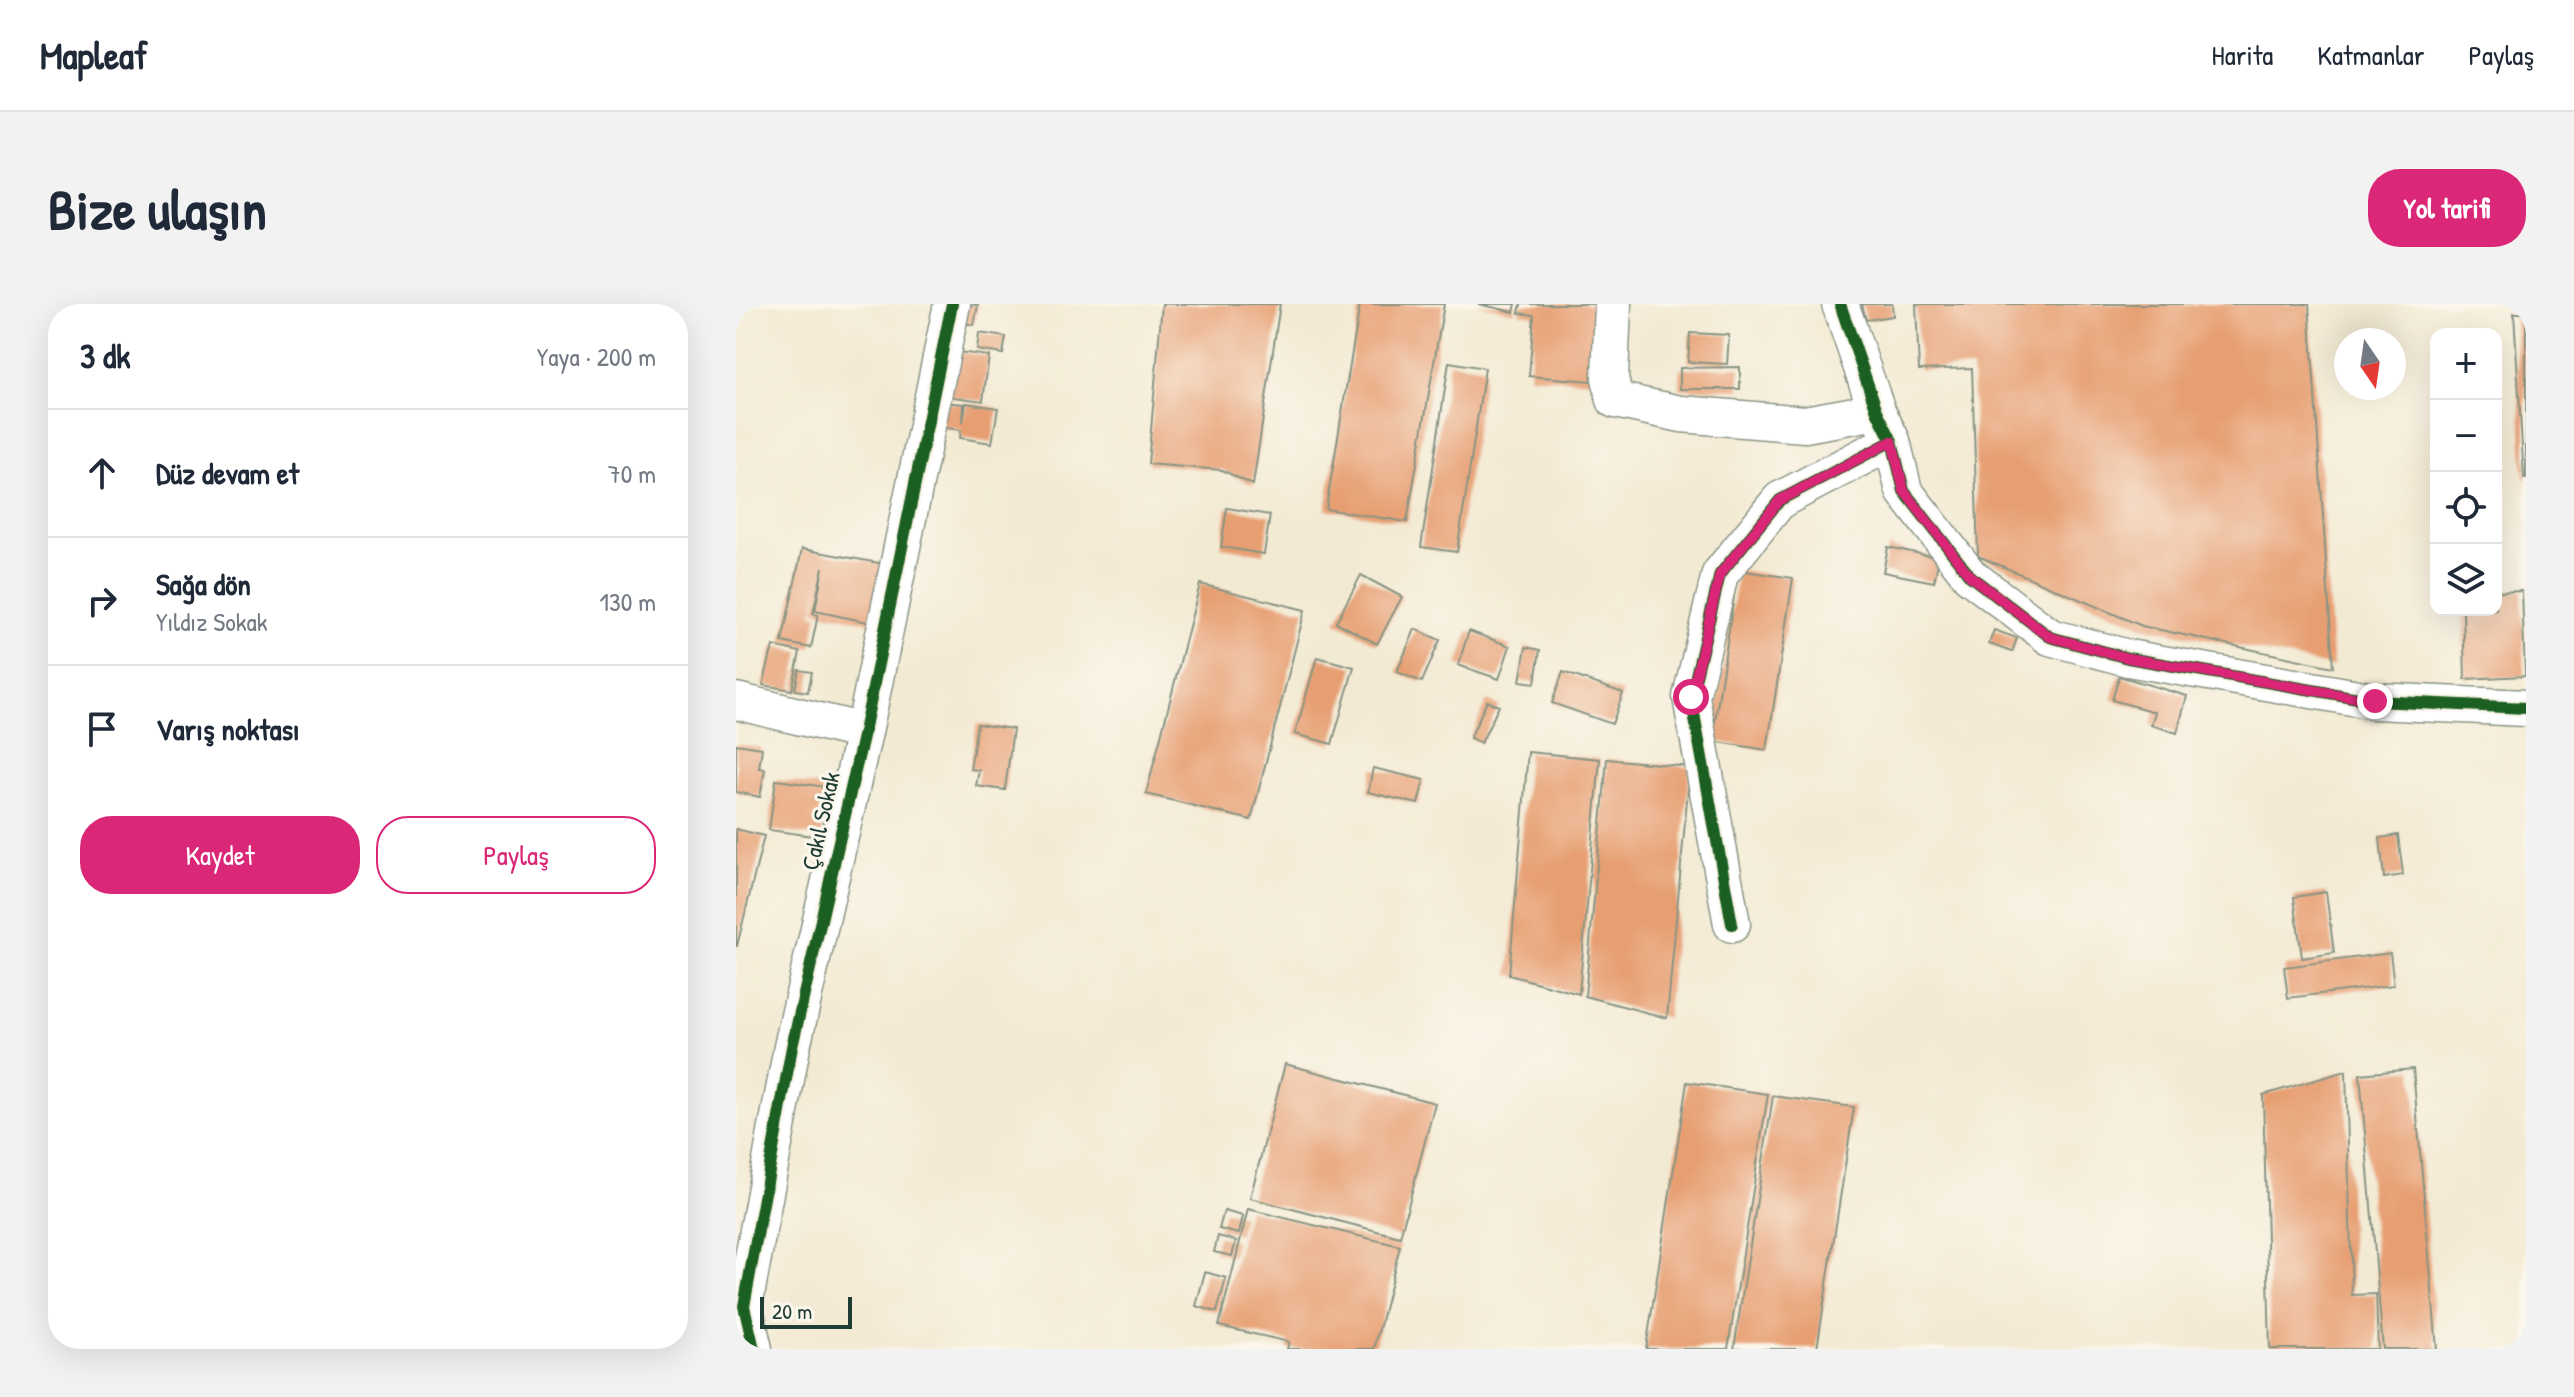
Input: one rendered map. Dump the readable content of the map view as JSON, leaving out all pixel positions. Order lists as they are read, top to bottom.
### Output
{
  "streets": {
    "street": ["Çakıl Sokak"]
  },
  "scale_bar": "20 m",
  "north": "bottom",
  "page": {
    "header": "Mapleaf",
    "nav": ["Harita", "Katmanlar", "Paylaş"],
    "buttons": [
      "Yol tarifi",
      ["Kaydet", "Paylaş"]
    ],
    "title": "Bize ulaşın",
    "heading": ["3 dk", "Yaya · 200 m"],
    "map_buttons": ["+", "−"],
    "list": [
      ["Düz devam et", "70 m"],
      ["Sağa dön", "Yıldız Sokak", "130 m"],
      "Varış noktası"
    ],
    "scale": "20 m"
  }
}
